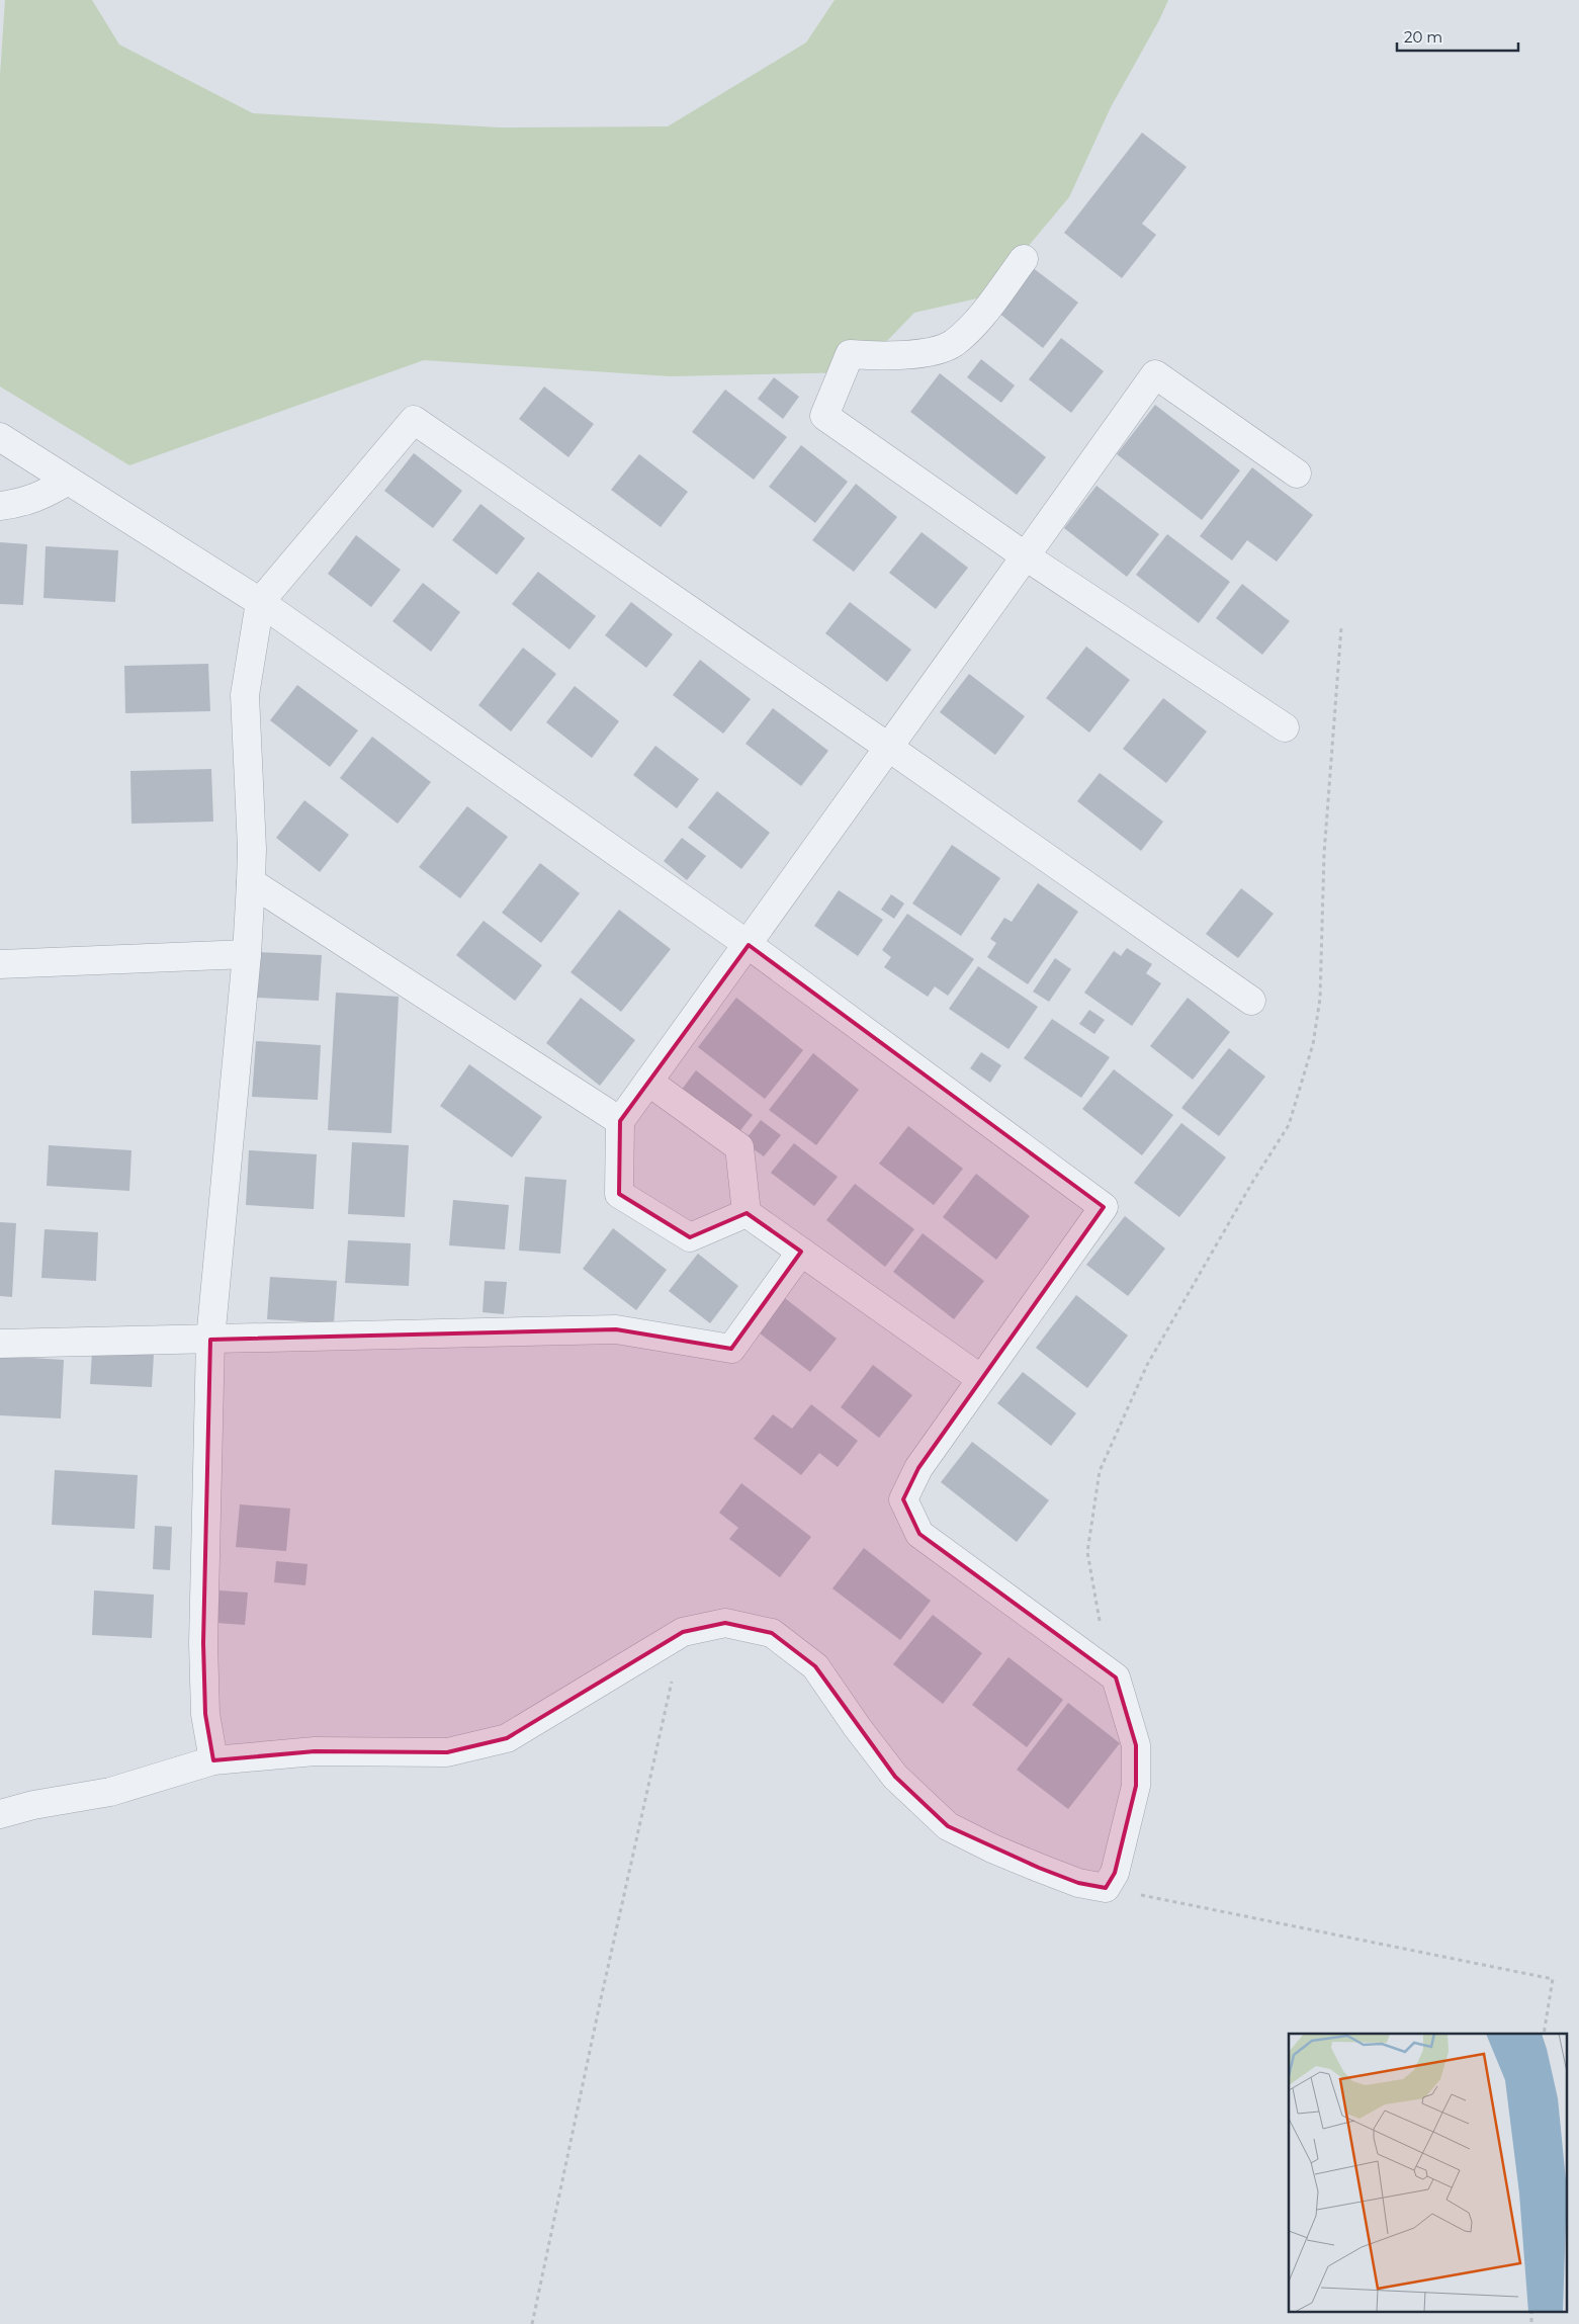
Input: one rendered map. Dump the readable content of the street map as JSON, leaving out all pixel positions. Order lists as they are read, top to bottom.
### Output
{
  "scale_bar": "20 m"
}
